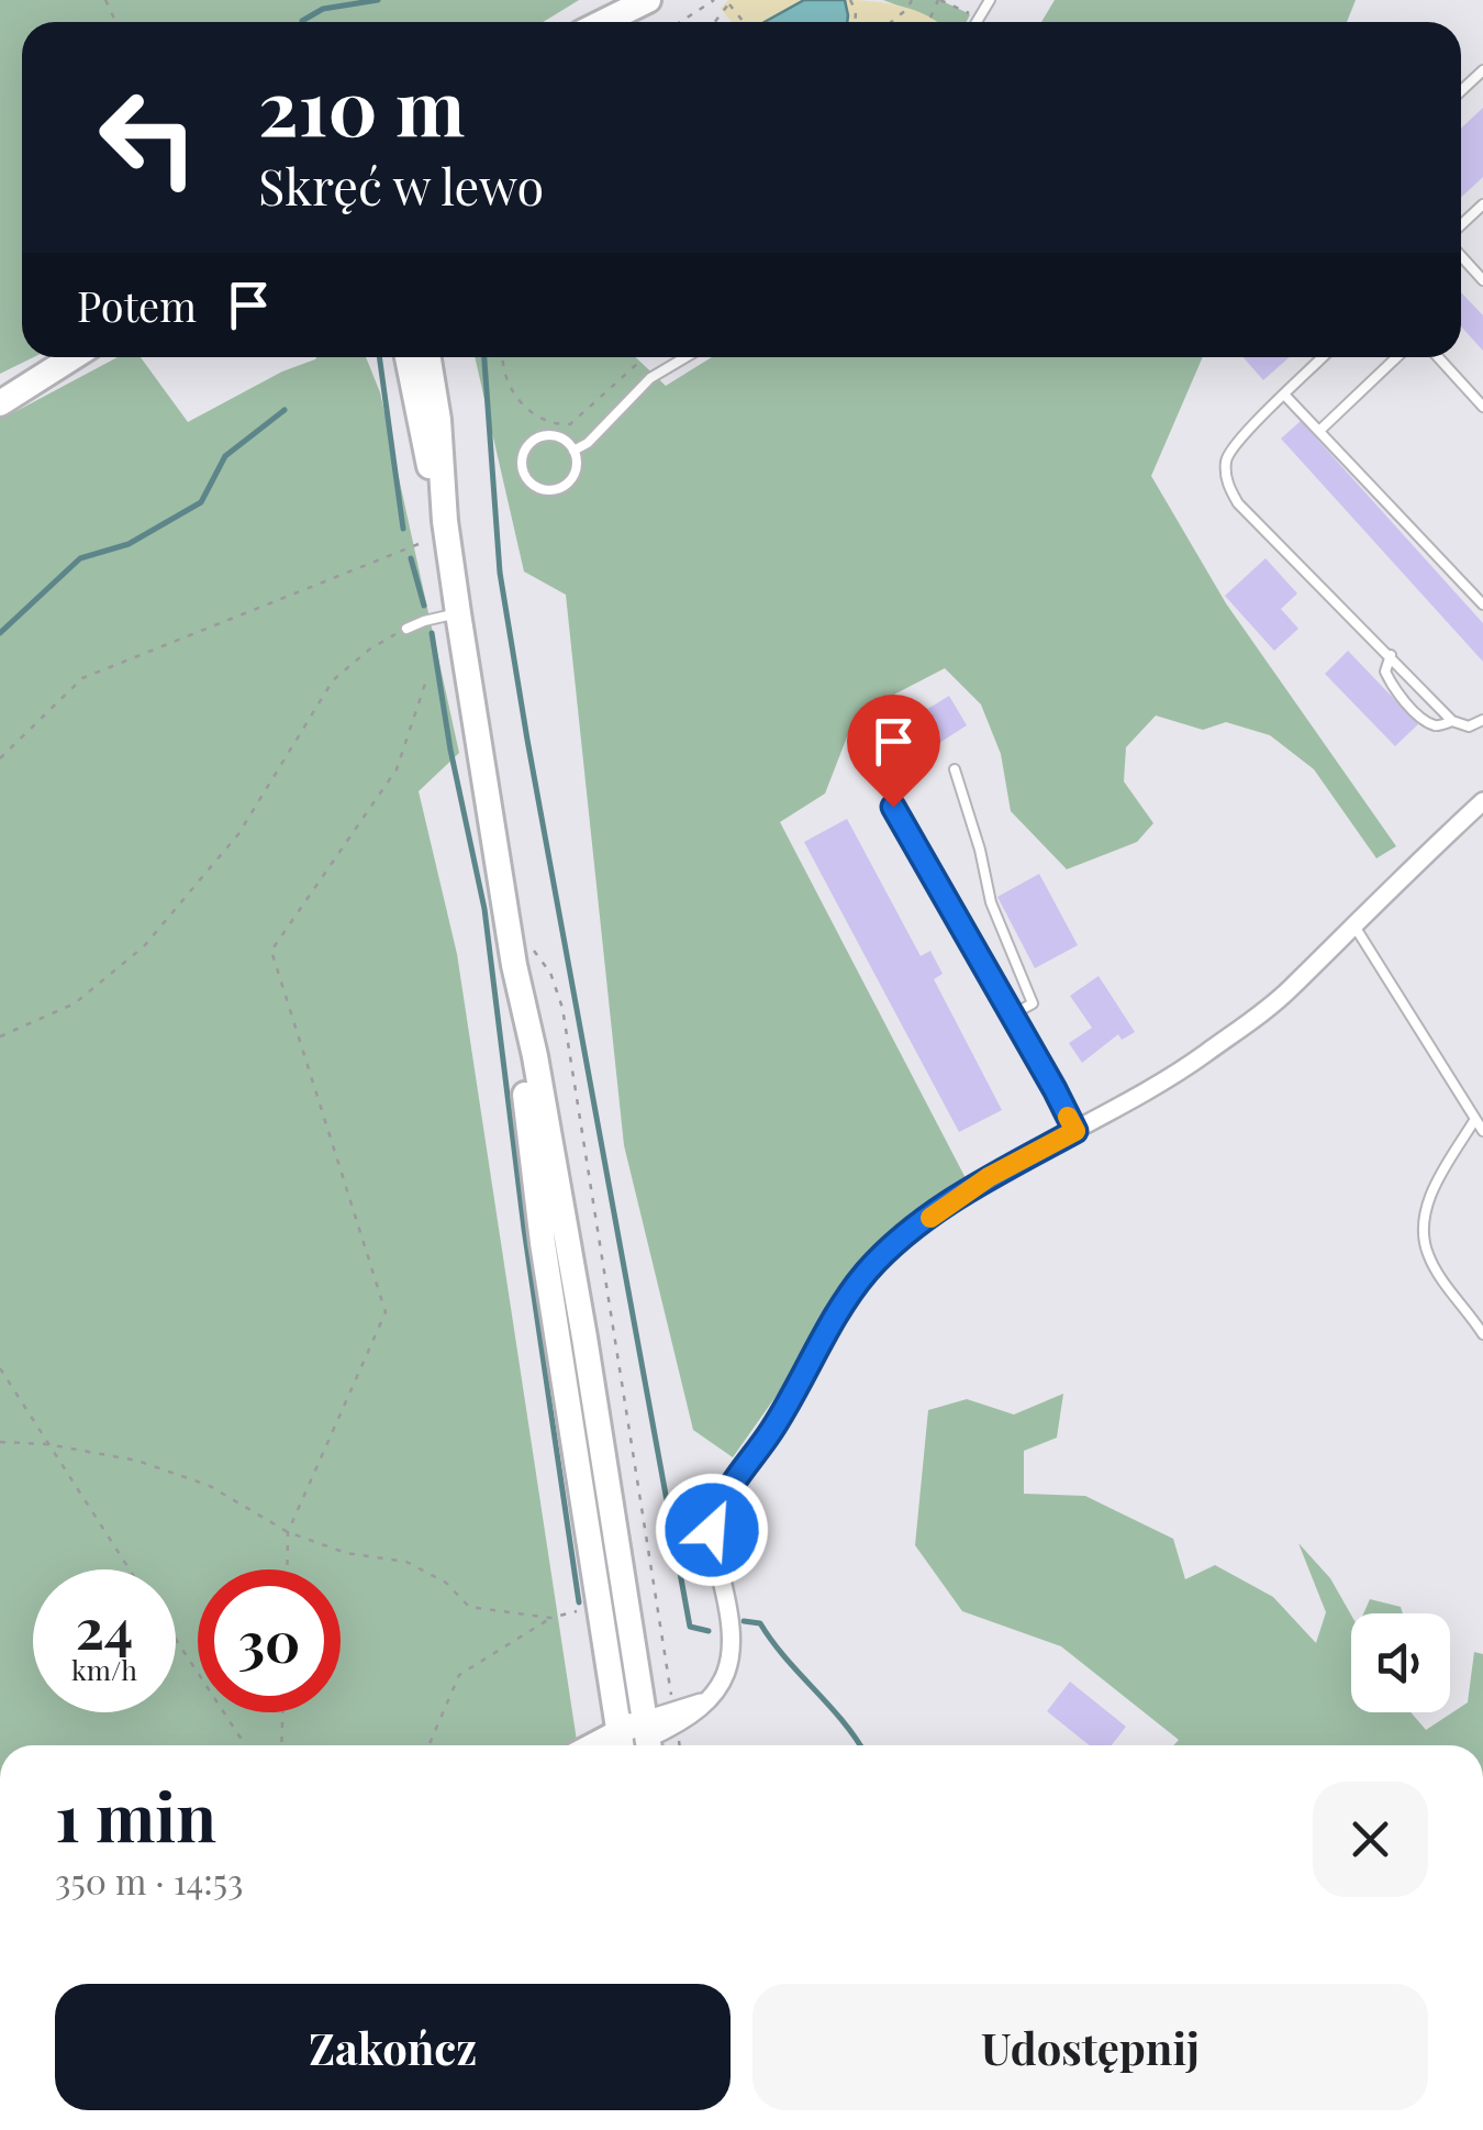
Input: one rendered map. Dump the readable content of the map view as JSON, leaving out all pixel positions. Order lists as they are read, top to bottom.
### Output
{
  "page": {
    "turn": ["210 m", "Skręć w lewo"],
    "then": "Potem",
    "speed": "24 km/h",
    "limit": "30",
    "heading": ["1 min", "350 m · 14:53"],
    "buttons": ["Zakończ", "Udostępnij"]
  }
}
